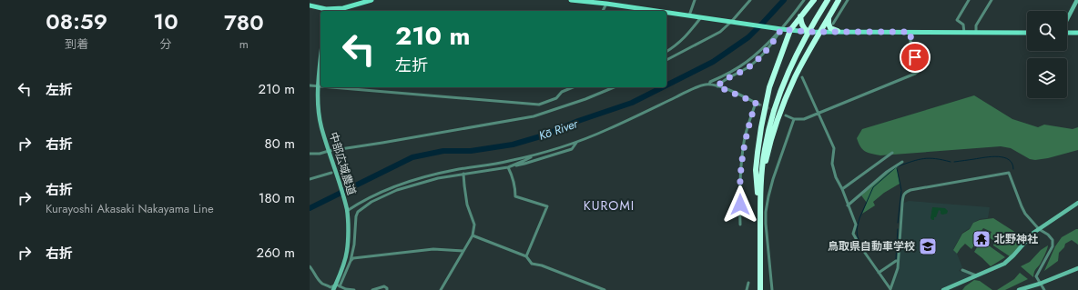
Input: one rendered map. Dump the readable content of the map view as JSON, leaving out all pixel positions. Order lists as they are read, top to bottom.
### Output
{
  "streets": {
    "street": ["中部広域農道"]
  },
  "districts": ["KUROMI"],
  "water": ["Kō River"],
  "places": {
    "temple": ["北野神社"],
    "school or university": ["鳥取県自動車学校"]
  },
  "page": {
    "eta": [
      "08:59",
      "到着",
      "10",
      "分",
      "780",
      "m"
    ],
    "turn": ["210 m", "左折"],
    "list": [
      {
        "name": "左折",
        "value": "210 m"
      },
      {
        "name": "右折",
        "value": "80 m"
      },
      {
        "name": "右折",
        "note": "Kurayoshi Akasaki Nakayama Line",
        "value": "180 m"
      },
      {
        "name": "右折",
        "value": "260 m"
      }
    ]
  }
}
